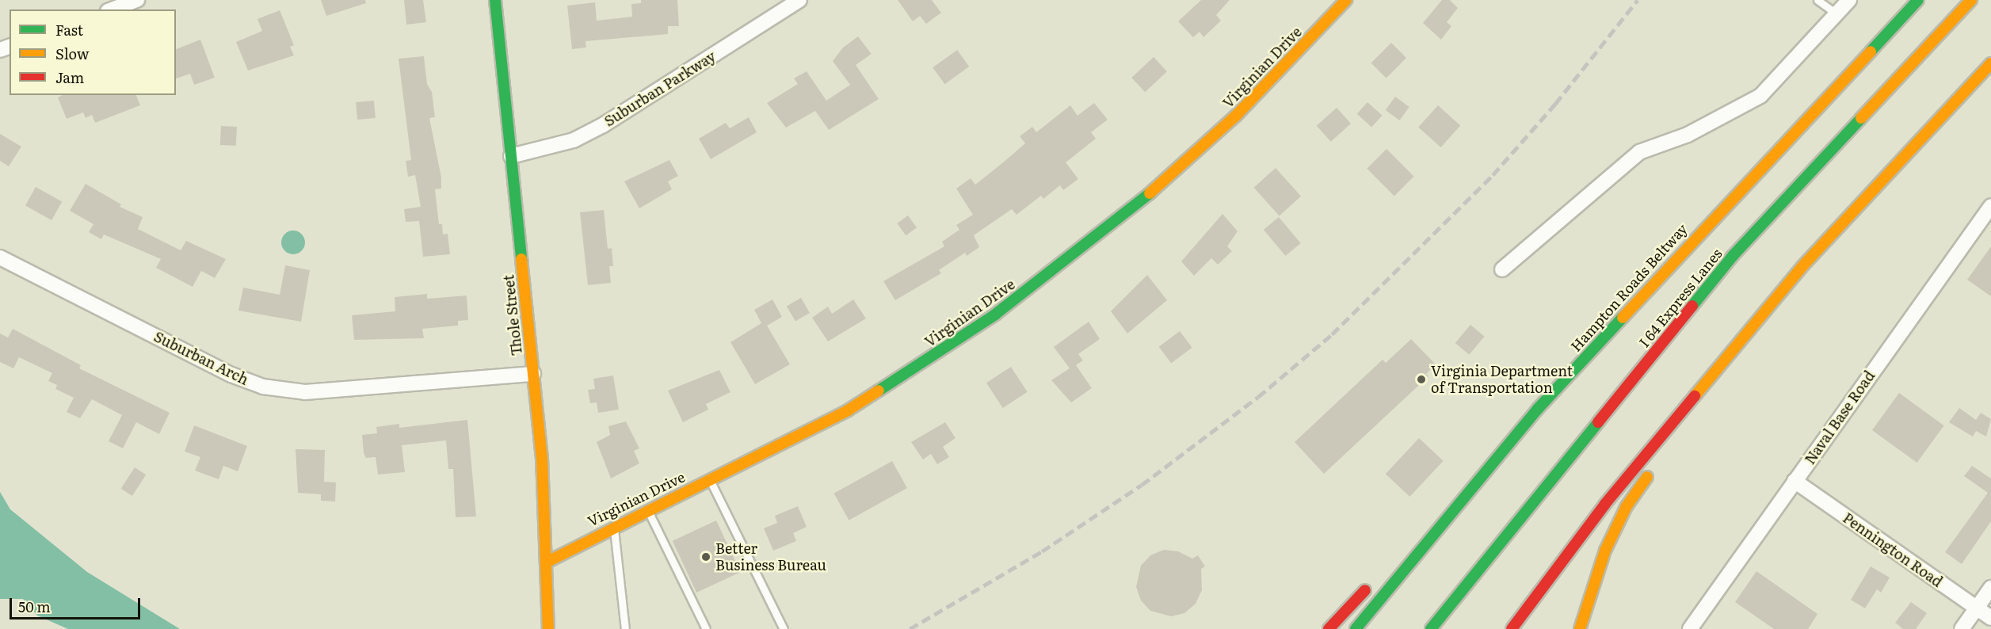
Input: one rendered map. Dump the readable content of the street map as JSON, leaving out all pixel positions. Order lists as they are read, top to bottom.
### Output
{
  "streets": {
    "main road": [
      "Virginian Drive",
      "Hampton Roads Beltway",
      "I 64 Express Lanes",
      "Thole Street"
    ],
    "street": [
      "Suburban Parkway",
      "Suburban Arch",
      "Naval Base Road",
      "Pennington Road"
    ]
  },
  "crossings": [
    ["Virginian Drive", "Thole Street"],
    ["Suburban Parkway", "Thole Street"],
    ["Thole Street", "Suburban Arch"],
    ["Naval Base Road", "Pennington Road"]
  ],
  "places": ["Virginia Department of Transportation", "Better Business Bureau"],
  "legend": ["Fast", "Slow", "Jam"],
  "scale_bar": "50 m"
}
